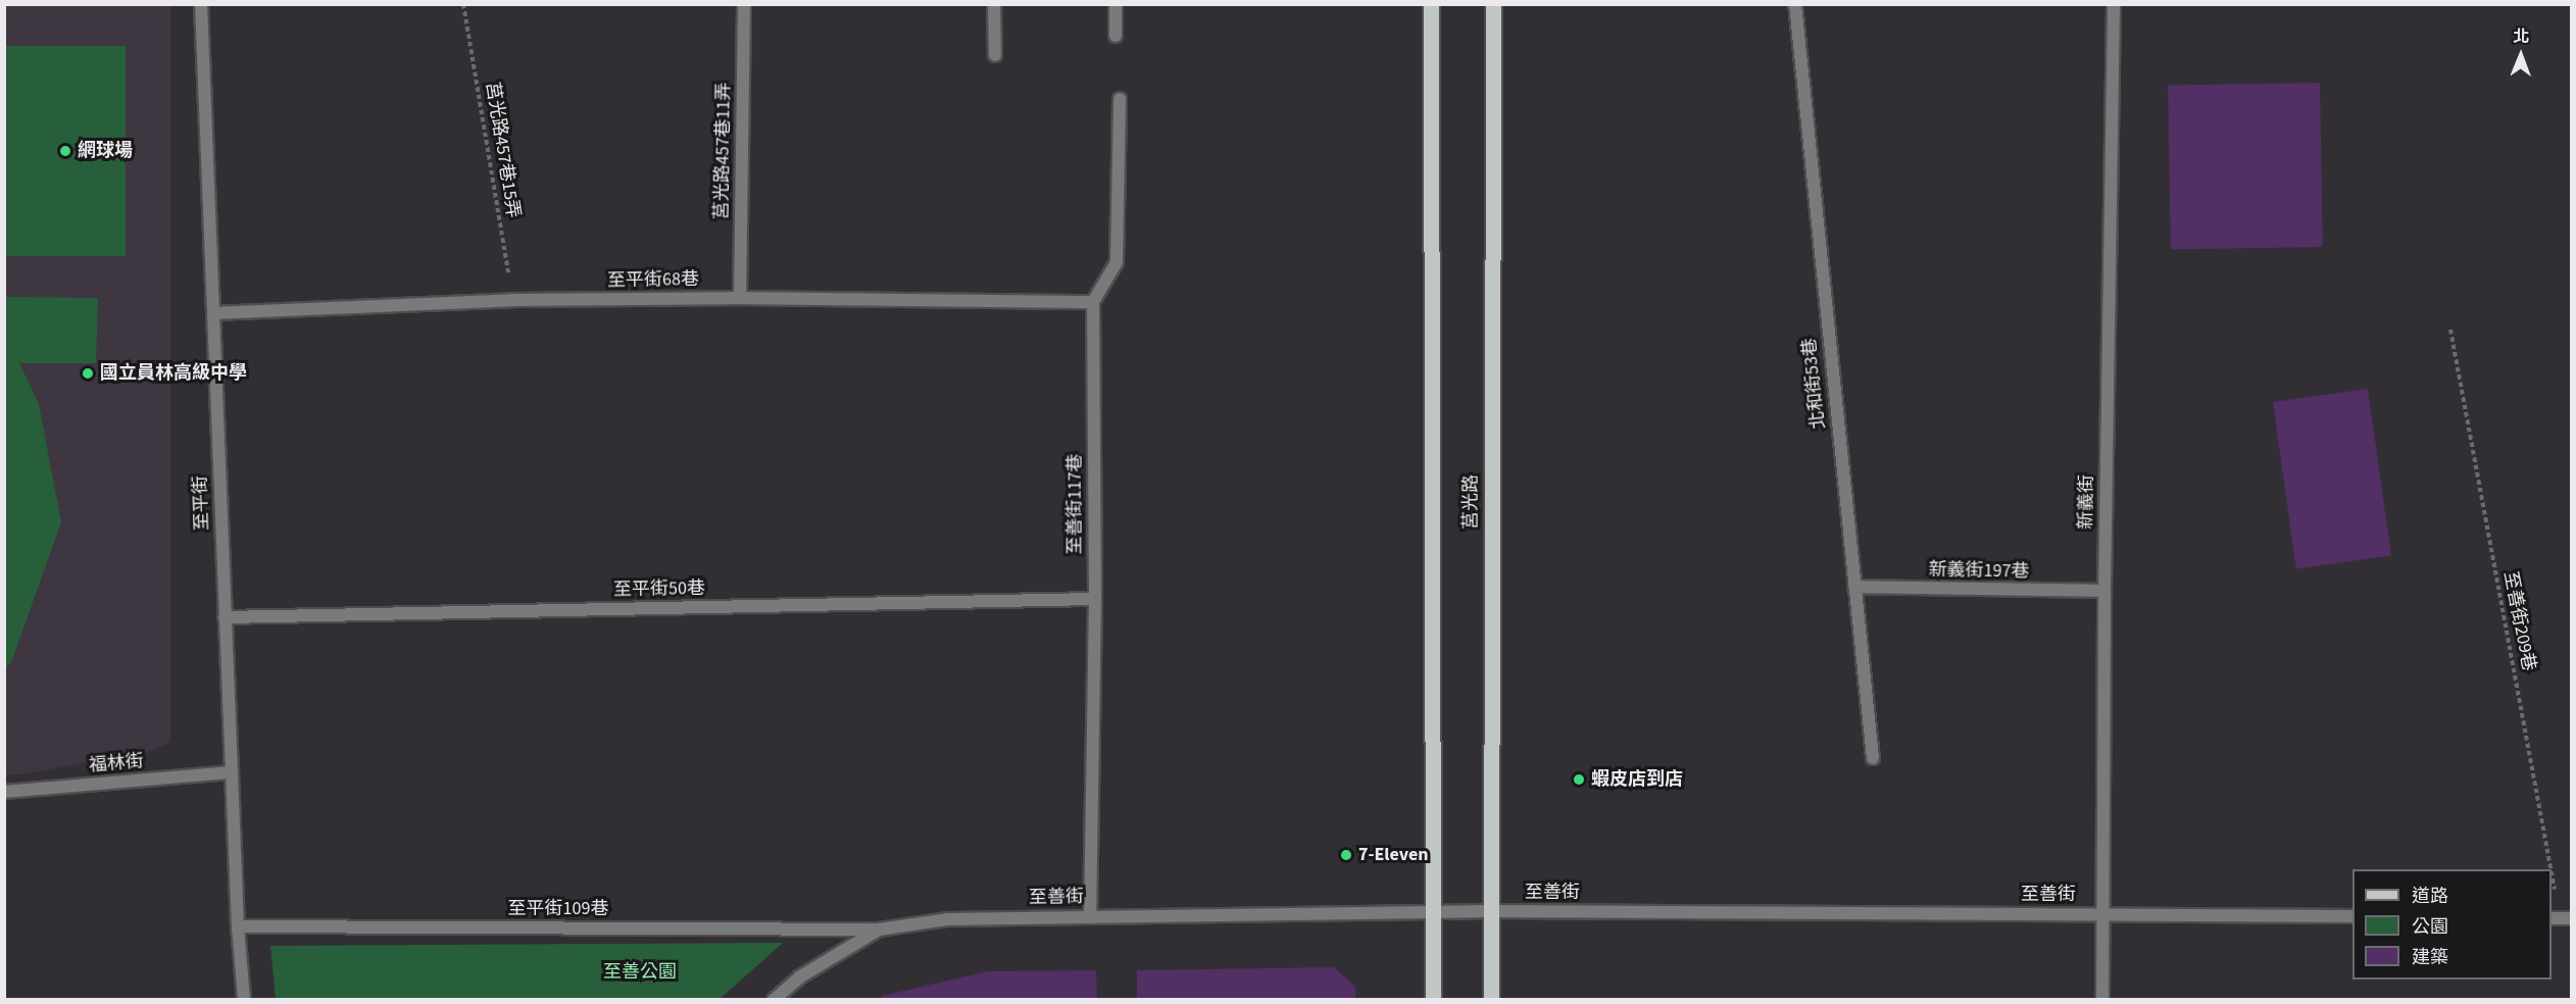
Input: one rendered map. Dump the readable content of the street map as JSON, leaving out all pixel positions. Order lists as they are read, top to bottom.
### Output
{
  "streets": {
    "main road": ["莒光路"],
    "street": [
      "莒光路457巷11弄",
      "至平街68巷",
      "北和街53巷",
      "新義街",
      "至平街",
      "至善街117巷",
      "新義街197巷",
      "至平街50巷",
      "福林街",
      "至善街",
      "至平街109巷"
    ],
    "path": ["莒光路457巷15弄", "至善街209巷"]
  },
  "crossings": [
    ["莒光路457巷15弄", "至平街68巷"],
    ["莒光路457巷11弄", "至平街68巷"],
    ["至平街68巷", "至平街"],
    ["至平街68巷", "至善街117巷"],
    ["北和街53巷", "新義街197巷"],
    ["莒光路", "至善街"],
    ["新義街", "新義街197巷"],
    ["新義街", "至善街"],
    ["至平街", "至平街50巷"],
    ["至平街", "福林街"],
    ["至平街", "至平街109巷"],
    ["至善街117巷", "至平街50巷"],
    ["至善街117巷", "至善街"],
    ["至善街", "至平街109巷"]
  ],
  "parks": ["至善公園"],
  "places": [
    "網球場",
    "國立員林高級中學",
    "蝦皮店到店",
    "7-Eleven"
  ],
  "legend": ["道路", "公園", "建築"],
  "north": "top"
}
